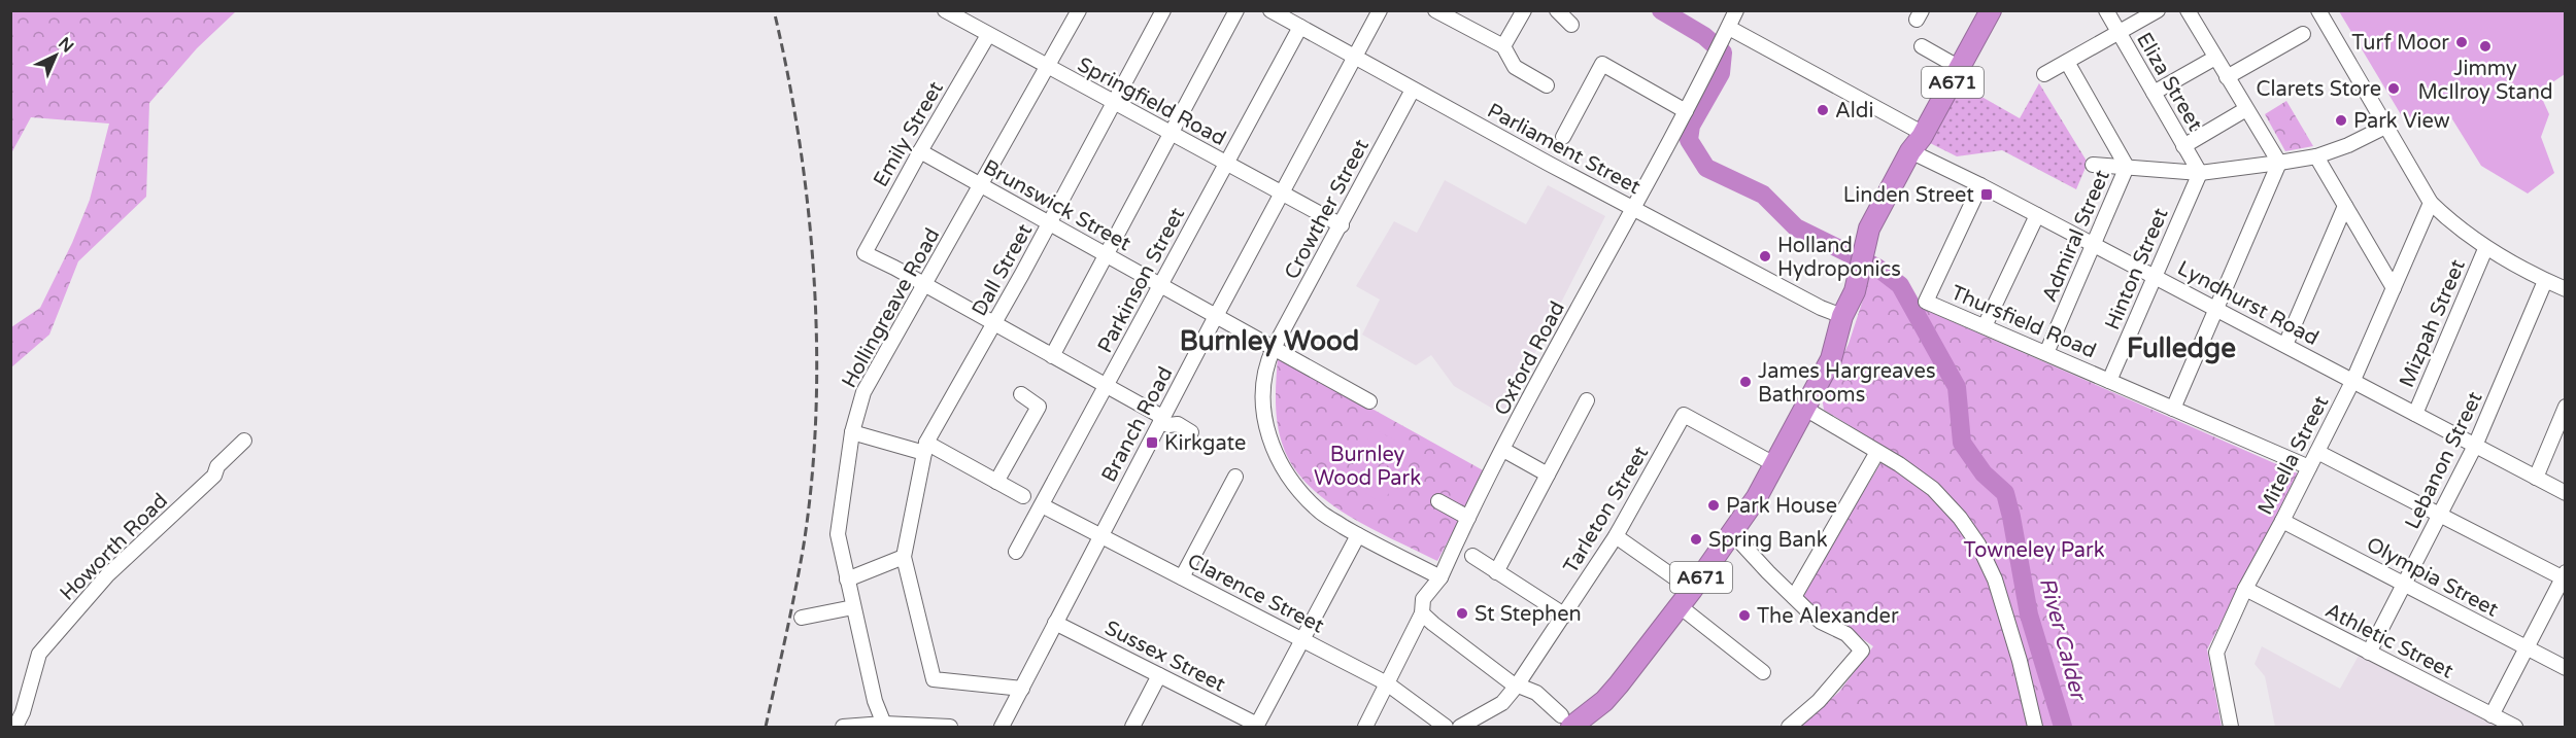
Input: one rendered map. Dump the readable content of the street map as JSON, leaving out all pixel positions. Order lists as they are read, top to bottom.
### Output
{
  "streets": {
    "highway": ["A671"],
    "street": [
      "Eliza Street",
      "Springfield Road",
      "Emily Street",
      "Parliament Street",
      "Brunswick Street",
      "Crowther Street",
      "Admiral Street",
      "Hinton Street",
      "Dall Street",
      "Parkinson Street",
      "Lyndhurst Road",
      "Hollingreave Road",
      "Thursfield Road",
      "Mizpah Street",
      "Oxford Road",
      "Branch Road",
      "Mitella Street",
      "Lebanon Street",
      "Tarleton Street",
      "Howorth Road",
      "Olympia Street",
      "Clarence Street",
      "Athletic Street",
      "Sussex Street"
    ]
  },
  "crossings": [
    ["Eliza Street", "Hinton Street"],
    ["A671", "Parliament Street"],
    ["A671", "Lyndhurst Road"],
    ["A671", "Tarleton Street"],
    ["Springfield Road", "Emily Street"],
    ["Springfield Road", "Crowther Street"],
    ["Springfield Road", "Dall Street"],
    ["Springfield Road", "Parkinson Street"],
    ["Springfield Road", "Hollingreave Road"],
    ["Springfield Road", "Branch Road"],
    ["Emily Street", "Brunswick Street"],
    ["Emily Street", "Hollingreave Road"],
    ["Parliament Street", "Crowther Street"],
    ["Parliament Street", "Parkinson Street"],
    ["Parliament Street", "Oxford Road"],
    ["Parliament Street", "Branch Road"],
    ["Brunswick Street", "Crowther Street"],
    ["Brunswick Street", "Dall Street"],
    ["Brunswick Street", "Parkinson Street"],
    ["Brunswick Street", "Hollingreave Road"],
    ["Brunswick Street", "Branch Road"],
    ["Crowther Street", "Oxford Road"],
    ["Admiral Street", "Lyndhurst Road"],
    ["Admiral Street", "Thursfield Road"],
    ["Hinton Street", "Lyndhurst Road"],
    ["Hinton Street", "Thursfield Road"],
    ["Parkinson Street", "Clarence Street"],
    ["Lyndhurst Road", "Thursfield Road"],
    ["Lyndhurst Road", "Mizpah Street"],
    ["Lyndhurst Road", "Mitella Street"],
    ["Lyndhurst Road", "Lebanon Street"],
    ["Thursfield Road", "Mitella Street"],
    ["Oxford Road", "Clarence Street"],
    ["Branch Road", "Clarence Street"],
    ["Branch Road", "Sussex Street"],
    ["Mitella Street", "Olympia Street"],
    ["Mitella Street", "Athletic Street"],
    ["Lebanon Street", "Olympia Street"],
    ["Lebanon Street", "Athletic Street"]
  ],
  "districts": ["Burnley Wood", "Fulledge"],
  "water": ["River Calder"],
  "parks": ["Burnley Wood Park", "Towneley Park"],
  "places": {
    "other": [
      "Turf Moor",
      "Jimmy McIlroy Stand",
      "Clarets Store",
      "Aldi",
      "Park View",
      "Holland Hydroponics",
      "James Hargreaves Bathrooms",
      "Park House",
      "Spring Bank",
      "St Stephen",
      "The Alexander"
    ],
    "transit": ["Linden Street", "Kirkgate"]
  },
  "north": "top right"
}
